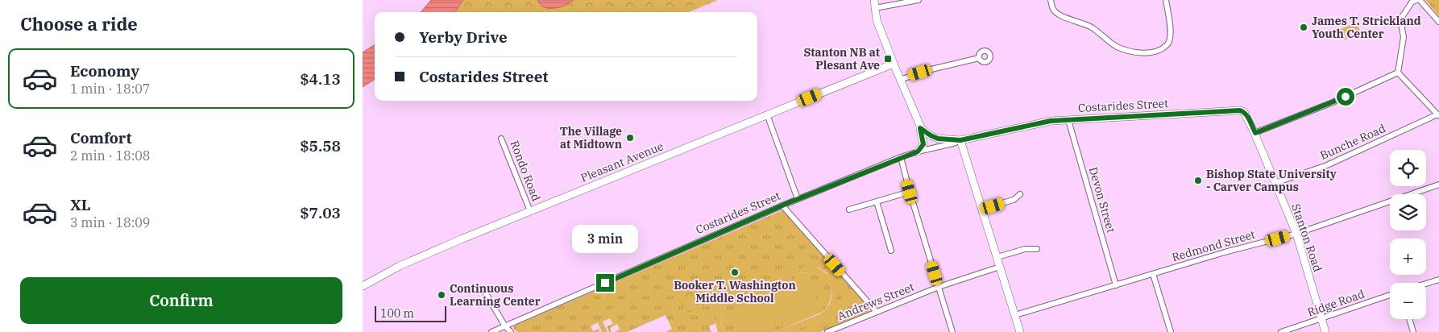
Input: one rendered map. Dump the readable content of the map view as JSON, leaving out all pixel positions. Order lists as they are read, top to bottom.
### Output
{
  "streets": {
    "street": [
      "Costarides Street",
      "Bunche Road",
      "Pleasant Avenue",
      "Rondo Road",
      "Devon Street",
      "Stanton Road",
      "Redmond Street",
      "Andrews Street",
      "Ridge Road"
    ]
  },
  "crossings": [
    ["Costarides Street", "Devon Street"],
    ["Costarides Street", "Stanton Road"],
    ["Bunche Road", "Stanton Road"],
    ["Pleasant Avenue", "Rondo Road"],
    ["Devon Street", "Redmond Street"],
    ["Stanton Road", "Redmond Street"],
    ["Stanton Road", "Ridge Road"]
  ],
  "places": {
    "other": [
      "James T. Strickland Youth Center",
      "The Village at Midtown",
      "Bishop State University - Carver Campus",
      "Booker T. Washington Middle School",
      "Continuous Learning Center"
    ],
    "transit": ["Stanton NB at Plesant Ave"]
  },
  "scale_bar": "100 m",
  "page": {
    "heading": "Choose a ride",
    "banner": ["Yerby Drive", "Costarides Street"],
    "list": [
      {
        "name": "Economy",
        "note": "1 min · 18:07",
        "value": "$4.13"
      },
      {
        "name": "Comfort",
        "note": "2 min · 18:08",
        "value": "$5.58"
      },
      {
        "name": "XL",
        "note": "3 min · 18:09",
        "value": "$7.03"
      }
    ],
    "map_buttons": ["+", "−"],
    "bubble": "3 min",
    "buttons": "Confirm",
    "scale": "100 m"
  }
}
